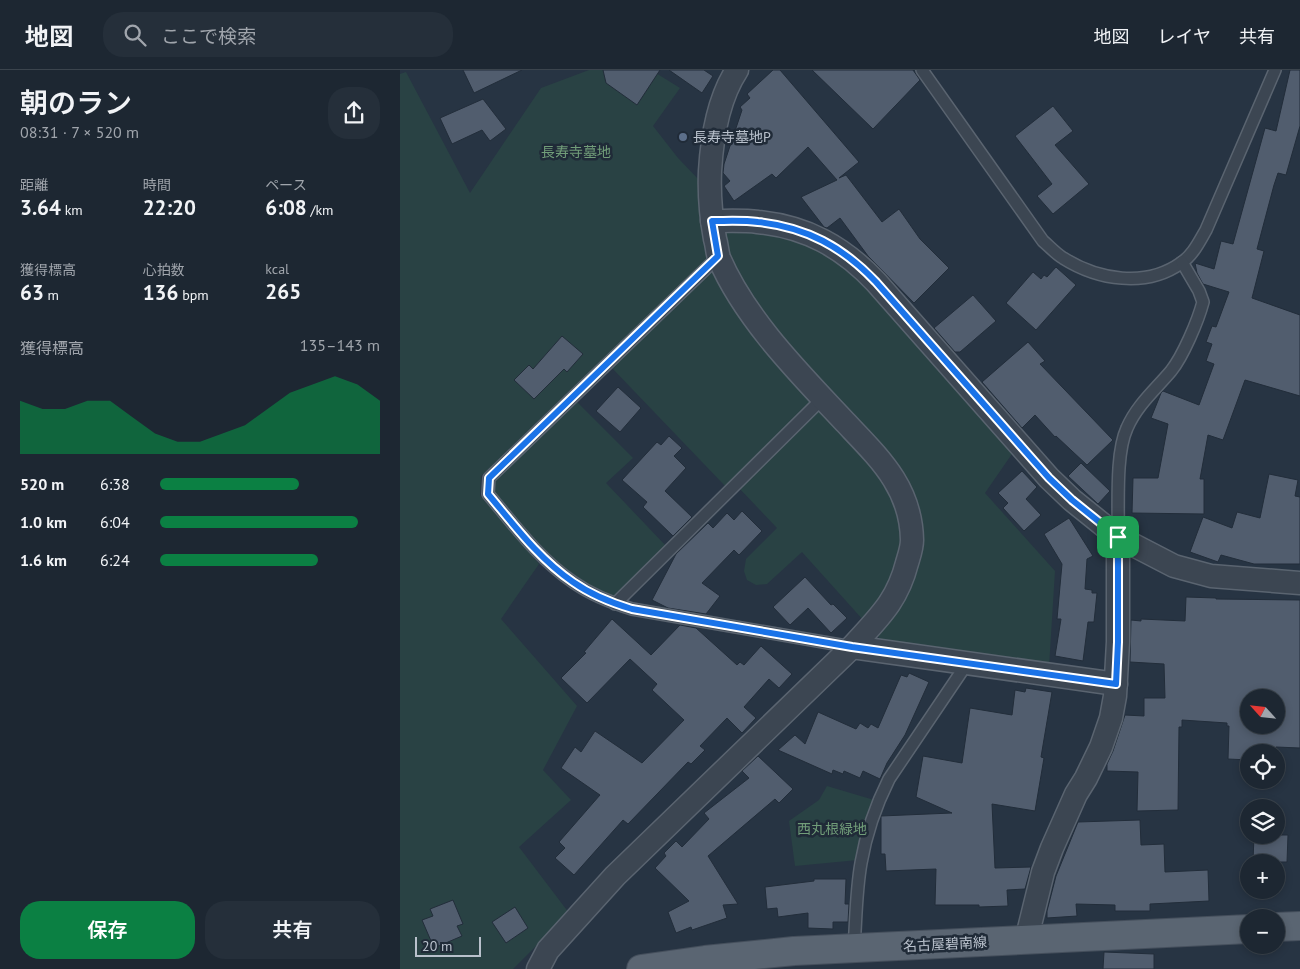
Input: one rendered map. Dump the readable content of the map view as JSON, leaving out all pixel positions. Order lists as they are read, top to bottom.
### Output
{
  "streets": {
    "main road": ["名古屋碧南線"]
  },
  "parks": ["長寿寺墓地", "西丸根緑地"],
  "places": ["長寿寺墓地P"],
  "scale_bar": "20 m",
  "north": "top left",
  "page": {
    "header": "地図",
    "search": "ここで検索",
    "nav": ["地図", "レイヤ", "共有"],
    "heading": ["朝のラン", "08:31 · 7 × 520 m"],
    "stats": [
      ["距離", "3.64 km"],
      ["時間", "22:20"],
      ["ペース", "6:08 /km"],
      ["獲得標高", "63 m"],
      ["心拍数", "136 bpm"],
      ["kcal", "265"]
    ],
    "chart": ["獲得標高", "135–143 m"],
    "list": [
      {
        "name": "520 m",
        "note": "6:38"
      },
      {
        "name": "1.0 km",
        "note": "6:04"
      },
      {
        "name": "1.6 km",
        "note": "6:24"
      }
    ],
    "map_buttons": ["+", "−"],
    "buttons": ["保存", "共有"],
    "scale": "20 m"
  }
}
